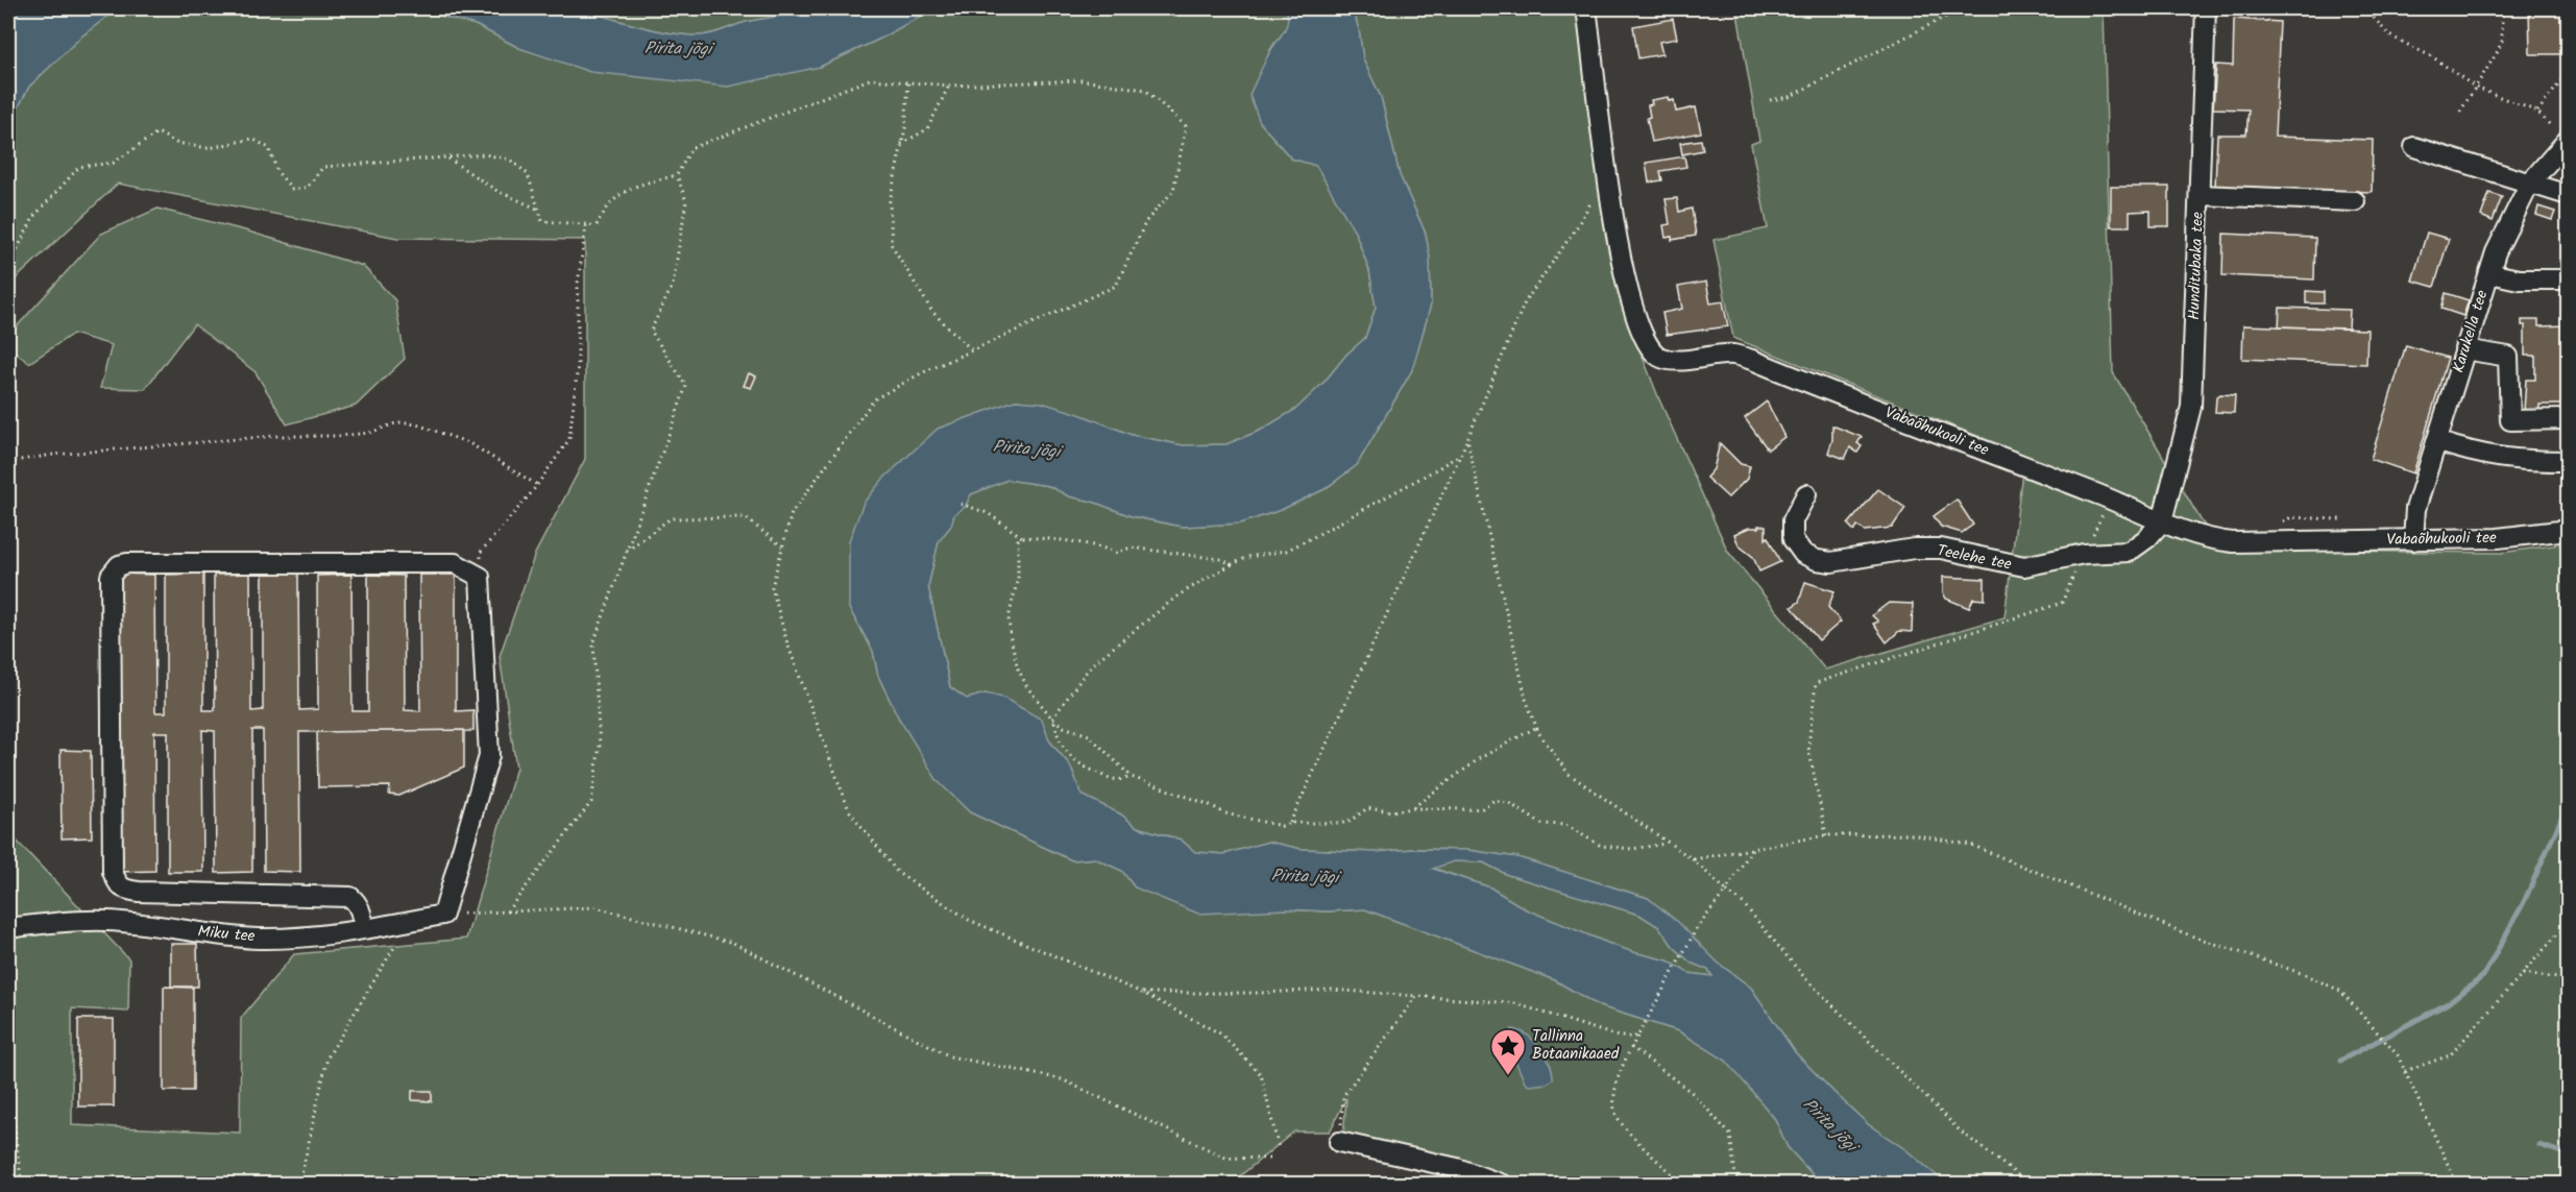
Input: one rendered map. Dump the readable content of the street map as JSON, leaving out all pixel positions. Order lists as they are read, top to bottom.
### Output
{
  "streets": {
    "street": [
      "Hunditubaka tee",
      "Karukella tee",
      "Vabaõhukooli tee",
      "Teelehe tee",
      "Miku tee"
    ]
  },
  "crossings": [
    ["Hunditubaka tee", "Vabaõhukooli tee"],
    ["Hunditubaka tee", "Teelehe tee"],
    ["Karukella tee", "Vabaõhukooli tee"],
    ["Vabaõhukooli tee", "Teelehe tee"]
  ],
  "water": ["Pirita jõgi"],
  "places": {
    "place": ["Tallinna Botaanikaaed"]
  }
}
